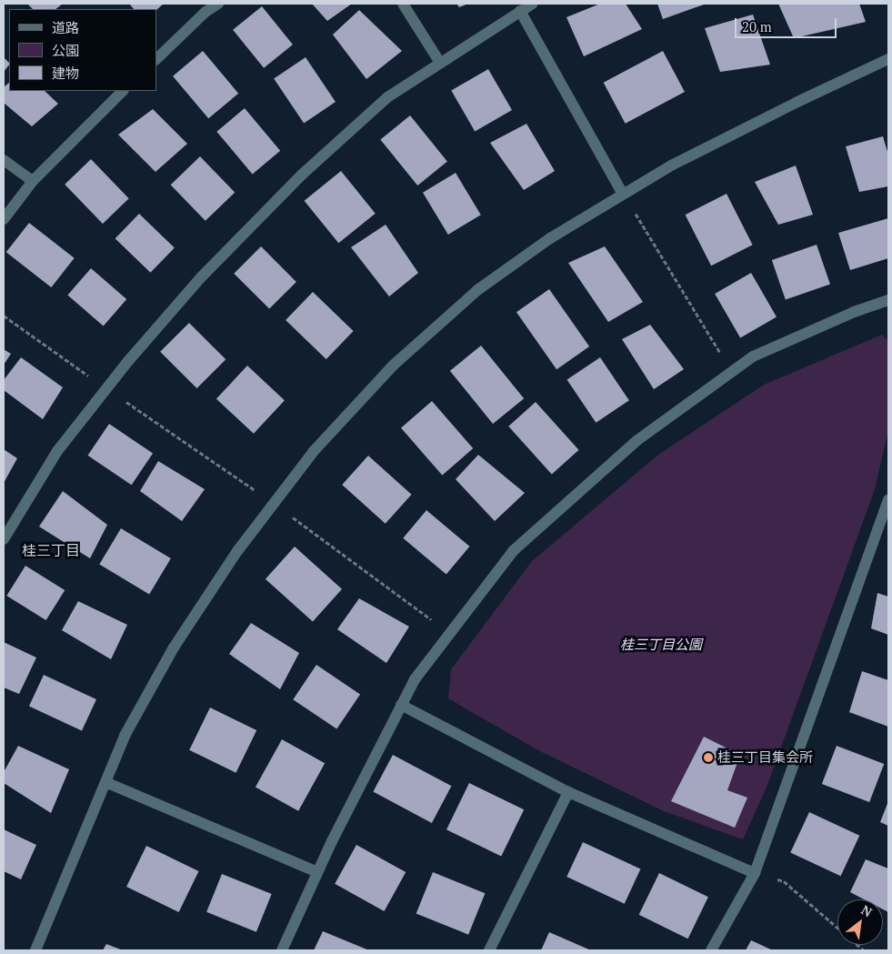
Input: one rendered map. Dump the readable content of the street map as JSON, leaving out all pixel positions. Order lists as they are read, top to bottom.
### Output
{
  "districts": ["桂三丁目"],
  "parks": ["桂三丁目公園"],
  "places": ["桂三丁目集会所"],
  "legend": ["道路", "公園", "建物"],
  "scale_bar": "20 m",
  "north": "top right"
}
